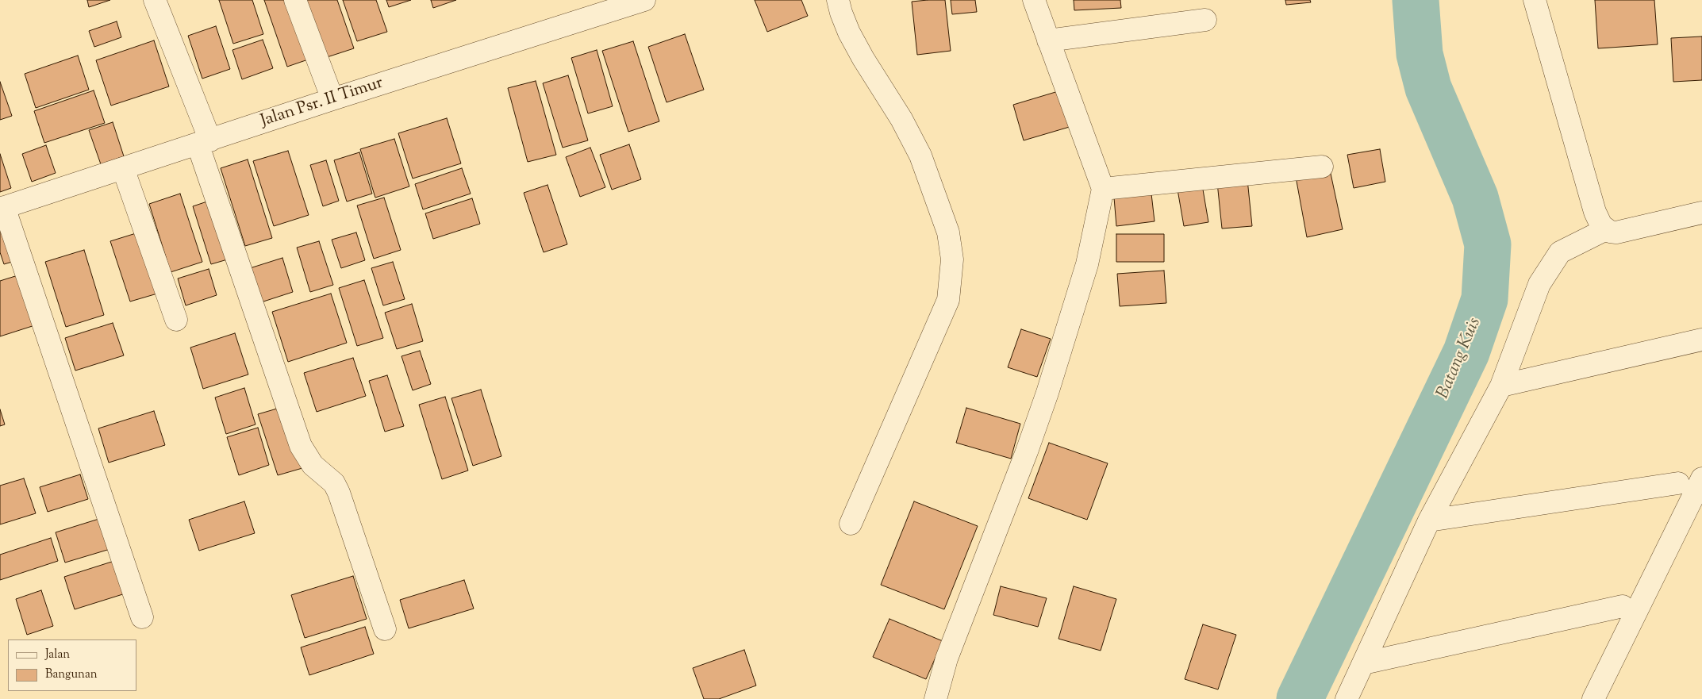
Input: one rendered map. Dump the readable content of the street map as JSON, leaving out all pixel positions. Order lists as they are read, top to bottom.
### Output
{
  "streets": {
    "street": ["Jalan Psr. II Timur"]
  },
  "water": ["Batang Kuis"],
  "legend": ["Jalan", "Bangunan"]
}
